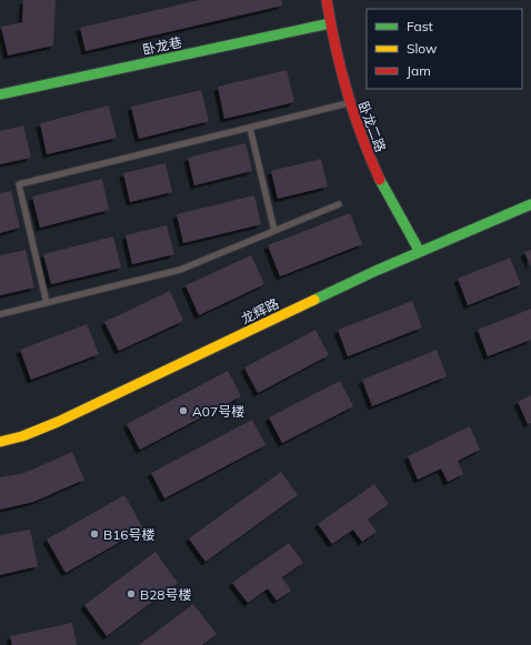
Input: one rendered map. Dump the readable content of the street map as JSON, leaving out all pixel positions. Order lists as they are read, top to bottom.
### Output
{
  "streets": {
    "street": ["卧龙巷", "卧龙二路", "龙辉路"]
  },
  "crossings": [
    ["卧龙巷", "卧龙二路"],
    ["卧龙二路", "龙辉路"]
  ],
  "places": ["A07号楼", "B16号楼", "B28号楼"],
  "legend": ["Fast", "Slow", "Jam"]
}
